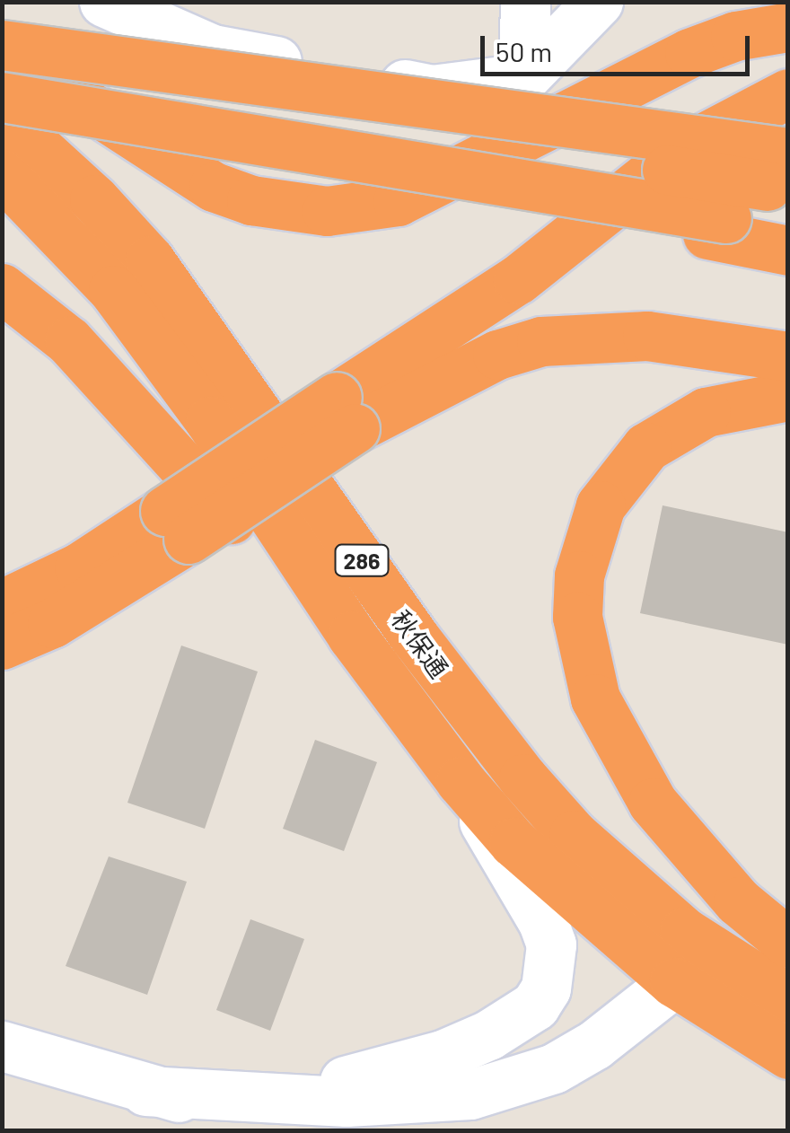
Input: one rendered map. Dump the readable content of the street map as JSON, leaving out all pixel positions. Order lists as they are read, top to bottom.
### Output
{
  "streets": {
    "highway": ["286", "秋保通"]
  },
  "scale_bar": "50 m"
}
